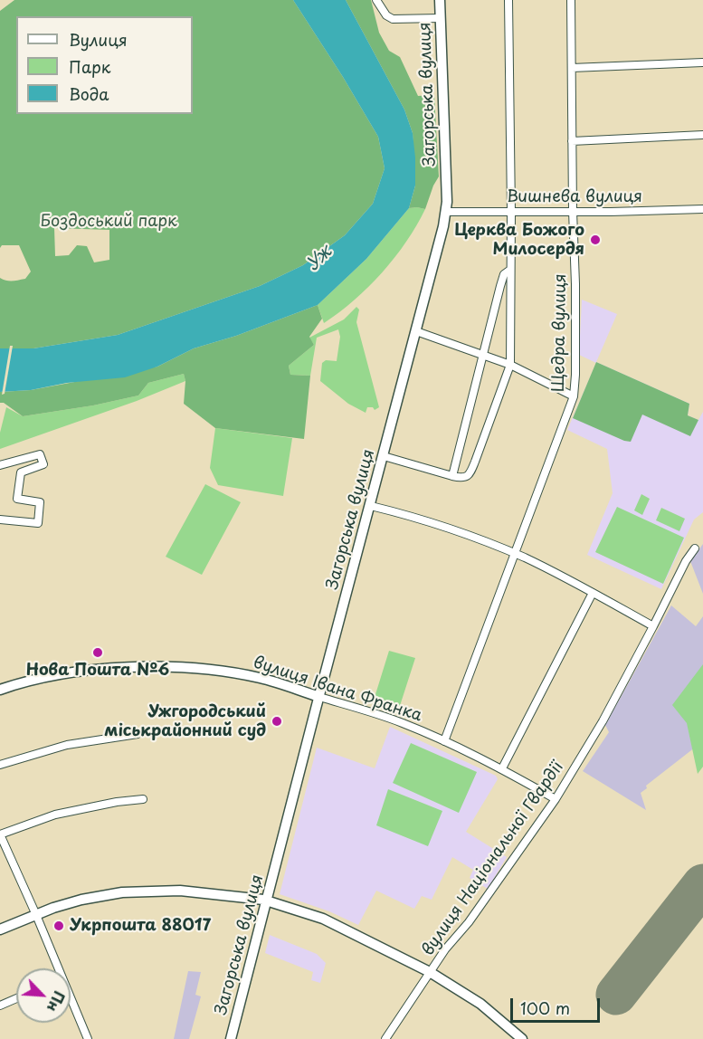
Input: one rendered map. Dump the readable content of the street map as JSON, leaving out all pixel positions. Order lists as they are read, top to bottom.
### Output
{
  "streets": {
    "street": [
      "Загорська вулиця",
      "Вишнева вулиця",
      "Щедра вулиця",
      "вулиця Івана Франка",
      "вулиця Національної Гвардії"
    ]
  },
  "crossings": [
    ["Загорська вулиця", "Вишнева вулиця"],
    ["Загорська вулиця", "вулиця Івана Франка"],
    ["Вишнева вулиця", "Щедра вулиця"],
    ["Щедра вулиця", "вулиця Івана Франка"],
    ["вулиця Івана Франка", "вулиця Національної Гвардії"]
  ],
  "water": ["Уж"],
  "parks": ["Боздоський парк"],
  "places": [
    "Церква Божого Милосердя",
    "Нова Пошта №6",
    "Ужгородський міськрайонний суд",
    "Укрпошта 88017"
  ],
  "legend": ["Вулиця", "Парк", "Вода"],
  "scale_bar": "100 m",
  "north": "bottom right"
}
